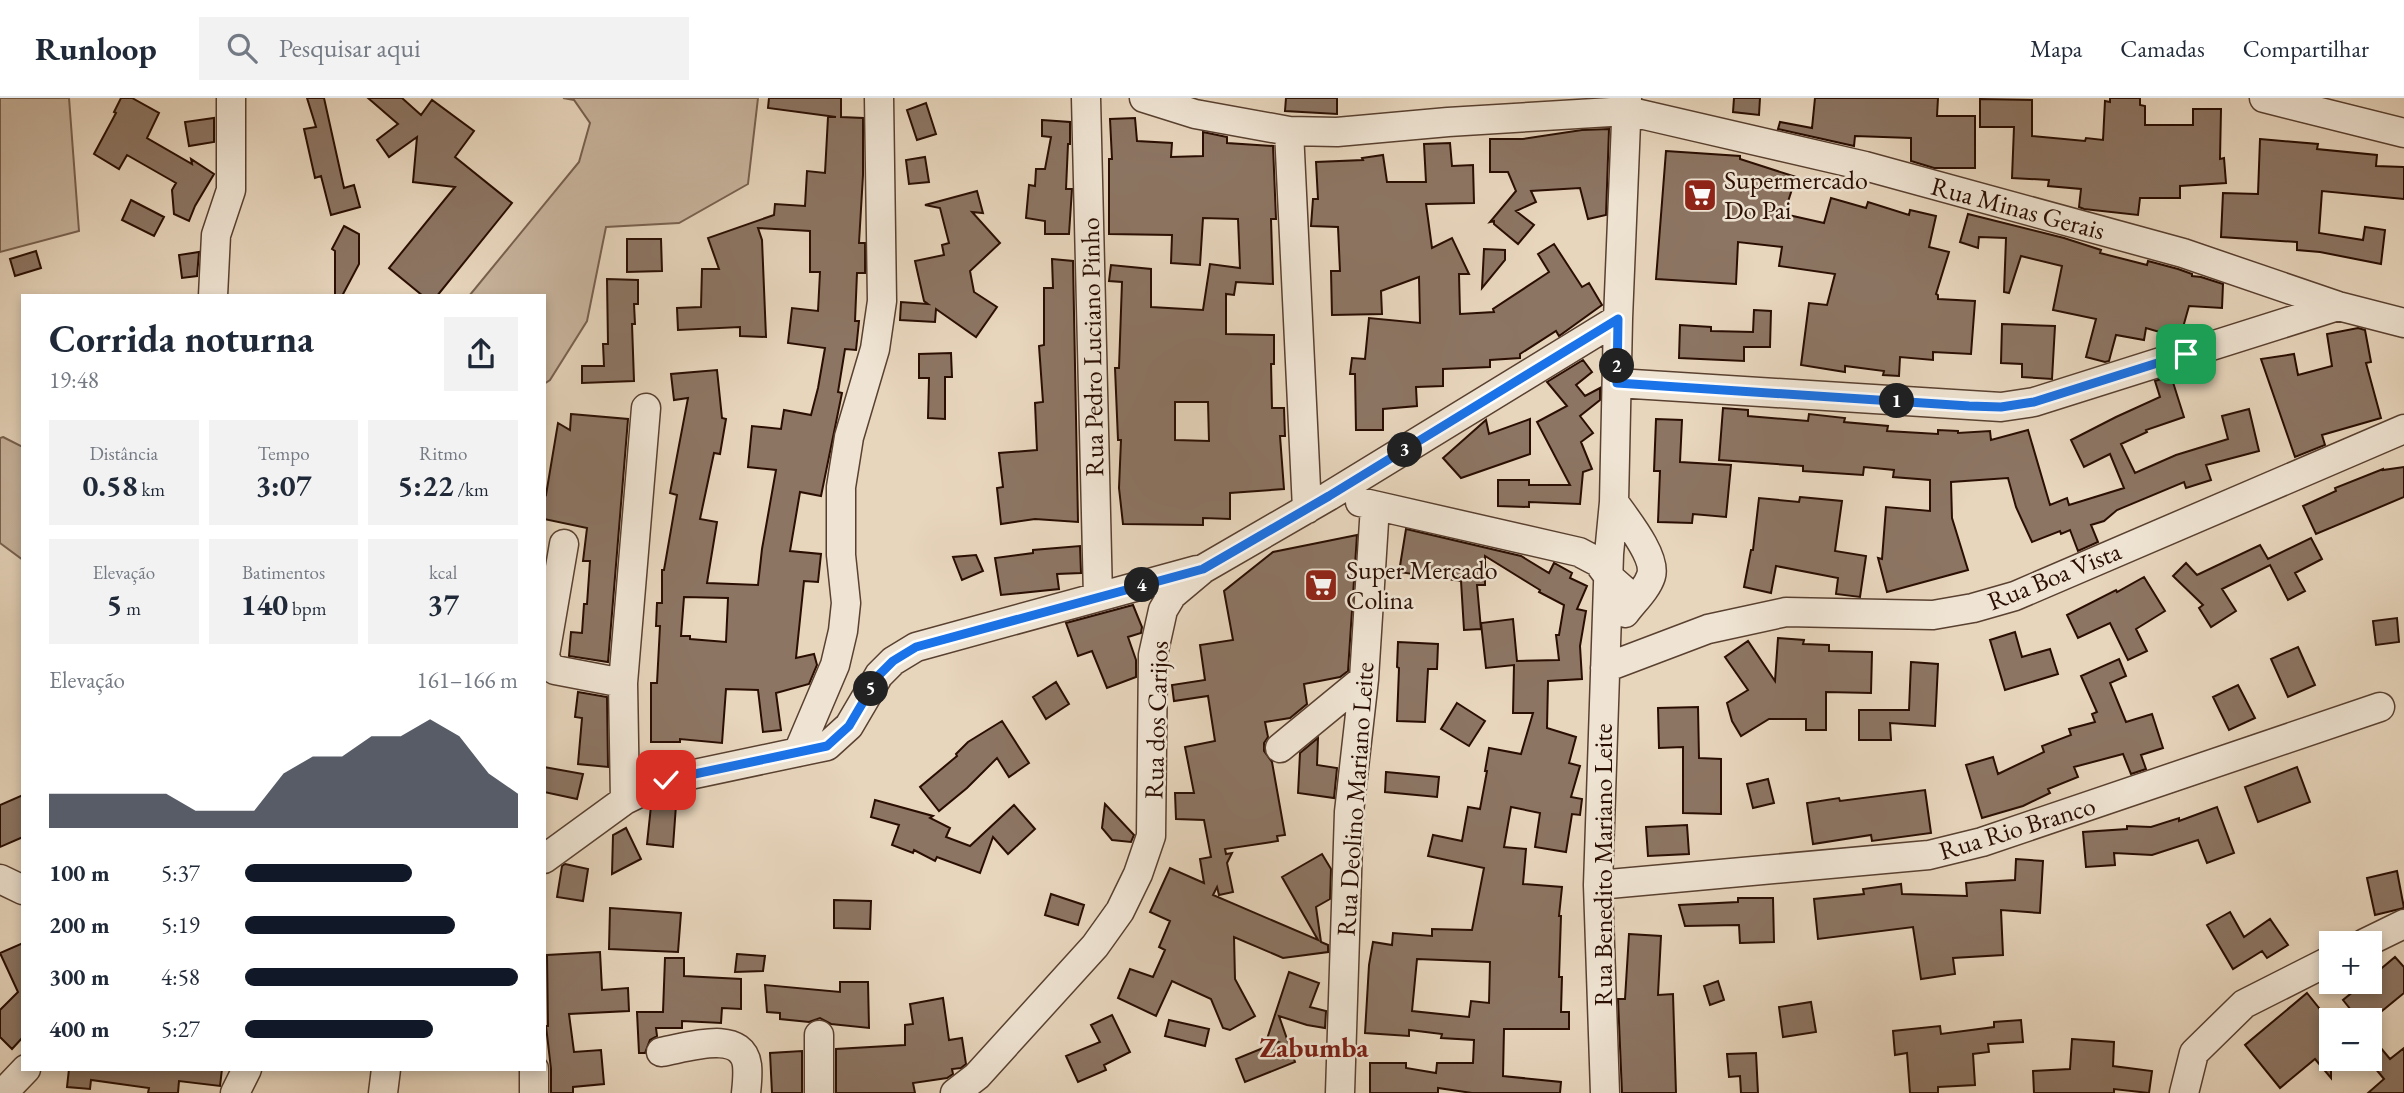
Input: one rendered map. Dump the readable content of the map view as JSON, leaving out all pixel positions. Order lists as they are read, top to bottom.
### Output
{
  "streets": {
    "street": [
      "Rua Minas Gerais",
      "Rua Pedro Luciano Pinho",
      "Rua Boa Vista",
      "Rua dos Carijos",
      "Rua Deolino Mariano Leite",
      "Rua Rio Branco",
      "Rua Benedito Mariano Leite"
    ]
  },
  "crossings": [
    ["Rua Minas Gerais", "Rua Benedito Mariano Leite"],
    ["Rua Boa Vista", "Rua Benedito Mariano Leite"],
    ["Rua dos Carijos", "Rua Benedito Mariano Leite"],
    ["Rua Rio Branco", "Rua Benedito Mariano Leite"]
  ],
  "districts": ["Zabumba"],
  "places": {
    "supermarket": ["Supermercado Do Pai", "Super Mercado Colina"]
  },
  "page": {
    "header": "Runloop",
    "search": "Pesquisar aqui",
    "nav": ["Mapa", "Camadas", "Compartilhar"],
    "heading": ["Corrida noturna", "19:48"],
    "pins": [
      "2",
      "1",
      "3",
      "4",
      "5"
    ],
    "stats": [
      ["Distância", "0.58 km"],
      ["Tempo", "3:07"],
      ["Ritmo", "5:22 /km"],
      ["Elevação", "5 m"],
      ["Batimentos", "140 bpm"],
      ["kcal", "37"]
    ],
    "chart": ["Elevação", "161–166 m"],
    "list": [
      {
        "name": "100 m",
        "note": "5:37"
      },
      {
        "name": "200 m",
        "note": "5:19"
      },
      {
        "name": "300 m",
        "note": "4:58"
      },
      {
        "name": "400 m",
        "note": "5:27"
      }
    ],
    "map_buttons": ["+", "−"]
  }
}
